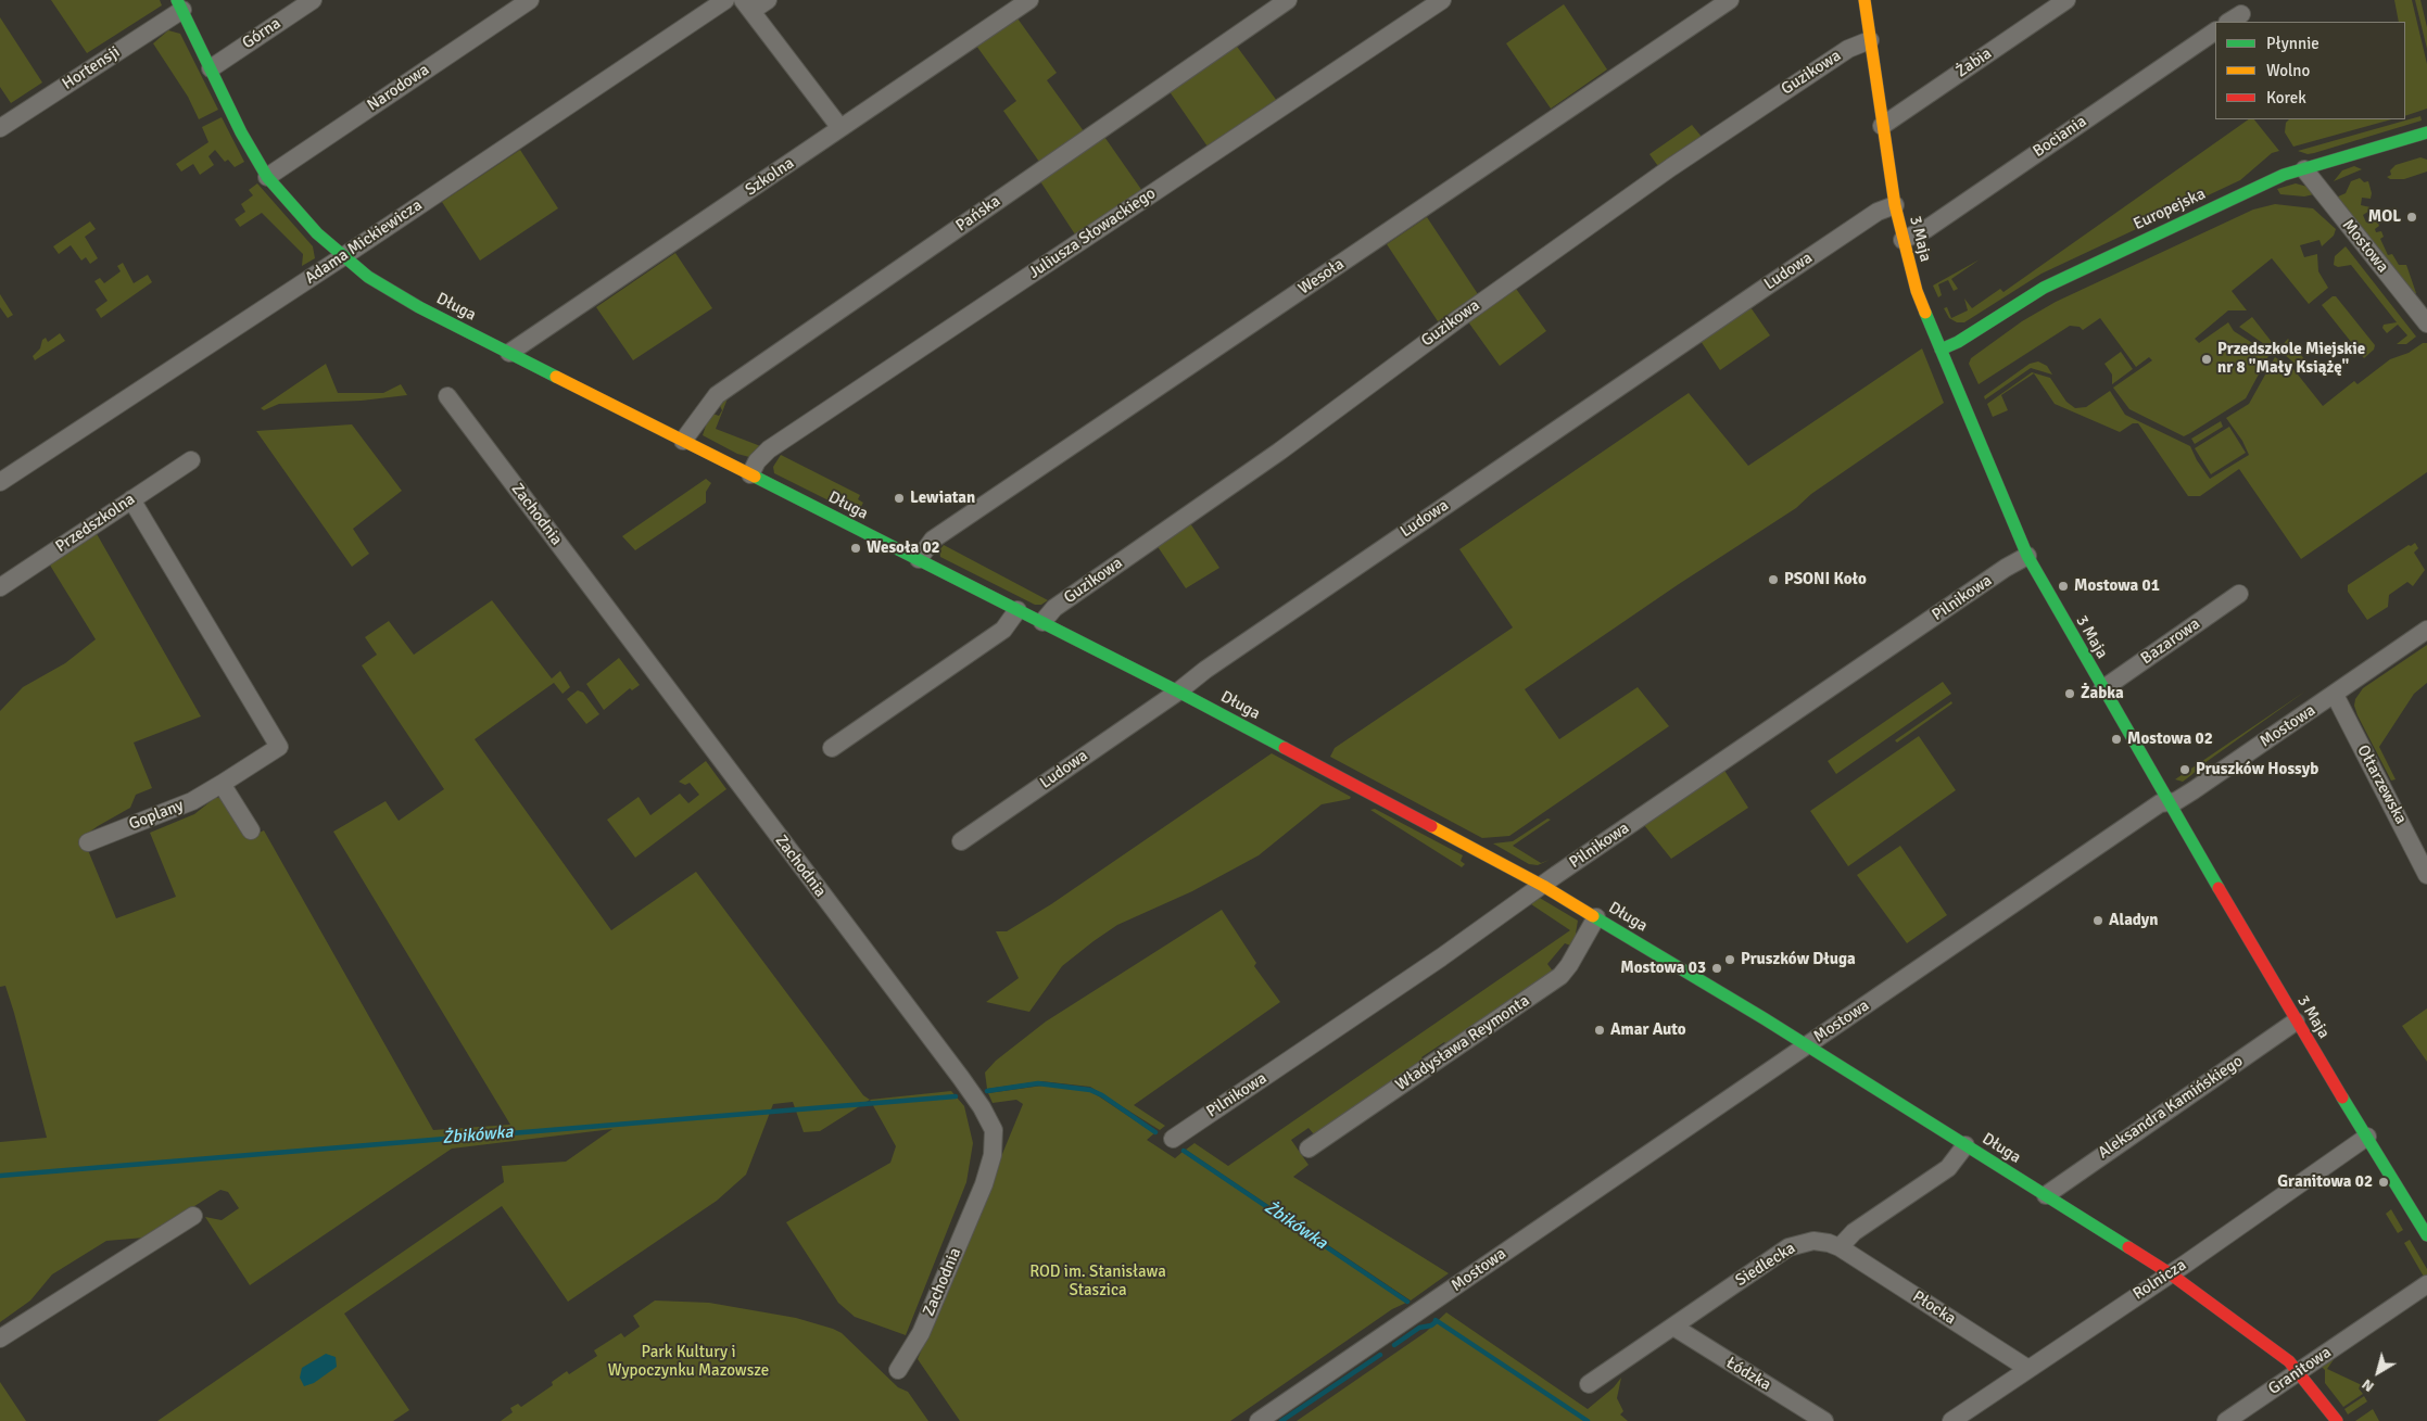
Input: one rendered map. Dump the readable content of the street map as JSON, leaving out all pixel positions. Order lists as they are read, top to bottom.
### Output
{
  "streets": {
    "street": [
      "Górna",
      "Żabia",
      "Hortensji",
      "Guzikowa",
      "Narodowa",
      "Bociania",
      "Szkolna",
      "Europejska",
      "Pańska",
      "Juliusza Słowackiego",
      "3 Maja",
      "Adama Mickiewicza",
      "Mostowa",
      "Ludowa",
      "Wesoła",
      "Długa",
      "Zachodnia",
      "Przedszkolna",
      "Pilnikowa",
      "Bazarowa",
      "Ołtarzewska",
      "Goplany",
      "Władysława Reymonta",
      "Aleksandra Kamińskiego",
      "Siedlecka",
      "Rolnicza",
      "Płocka",
      "Granitowa",
      "Łódzka"
    ]
  },
  "crossings": [
    ["Górna", "Długa"],
    ["Żabia", "3 Maja"],
    ["Hortensji", "Długa"],
    ["Guzikowa", "3 Maja"],
    ["Guzikowa", "Długa"],
    ["Narodowa", "Długa"],
    ["Bociania", "3 Maja"],
    ["Szkolna", "Długa"],
    ["Europejska", "3 Maja"],
    ["Europejska", "Mostowa"],
    ["Pańska", "Długa"],
    ["Juliusza Słowackiego", "Długa"],
    ["3 Maja", "Mostowa"],
    ["3 Maja", "Ludowa"],
    ["3 Maja", "Pilnikowa"],
    ["3 Maja", "Bazarowa"],
    ["3 Maja", "Aleksandra Kamińskiego"],
    ["3 Maja", "Rolnicza"],
    ["Adama Mickiewicza", "Długa"],
    ["Mostowa", "Długa"],
    ["Mostowa", "Ołtarzewska"],
    ["Ludowa", "Długa"],
    ["Wesoła", "Długa"],
    ["Długa", "Pilnikowa"],
    ["Długa", "Władysława Reymonta"],
    ["Długa", "Aleksandra Kamińskiego"],
    ["Długa", "Rolnicza"],
    ["Długa", "Granitowa"],
    ["Przedszkolna", "Goplany"],
    ["Siedlecka", "Płocka"],
    ["Siedlecka", "Łódzka"],
    ["Rolnicza", "Płocka"]
  ],
  "water": ["Żbikówka"],
  "parks": ["ROD im. Stanisława Staszica", "Park Kultury i Wypoczynku Mazowsze"],
  "places": [
    "MOL",
    "Przedszkole Miejskie nr 8 \"Mały Książę\"",
    "Lewiatan",
    "Wesoła 02",
    "PSONI Koło",
    "Mostowa 01",
    "Żabka",
    "Mostowa 02",
    "Pruszków Hossyb",
    "Aladyn",
    "Pruszków Długa",
    "Mostowa 03",
    "Amar Auto",
    "Granitowa 02"
  ],
  "legend": ["Płynnie", "Wolno", "Korek"],
  "north": "bottom left"
}
